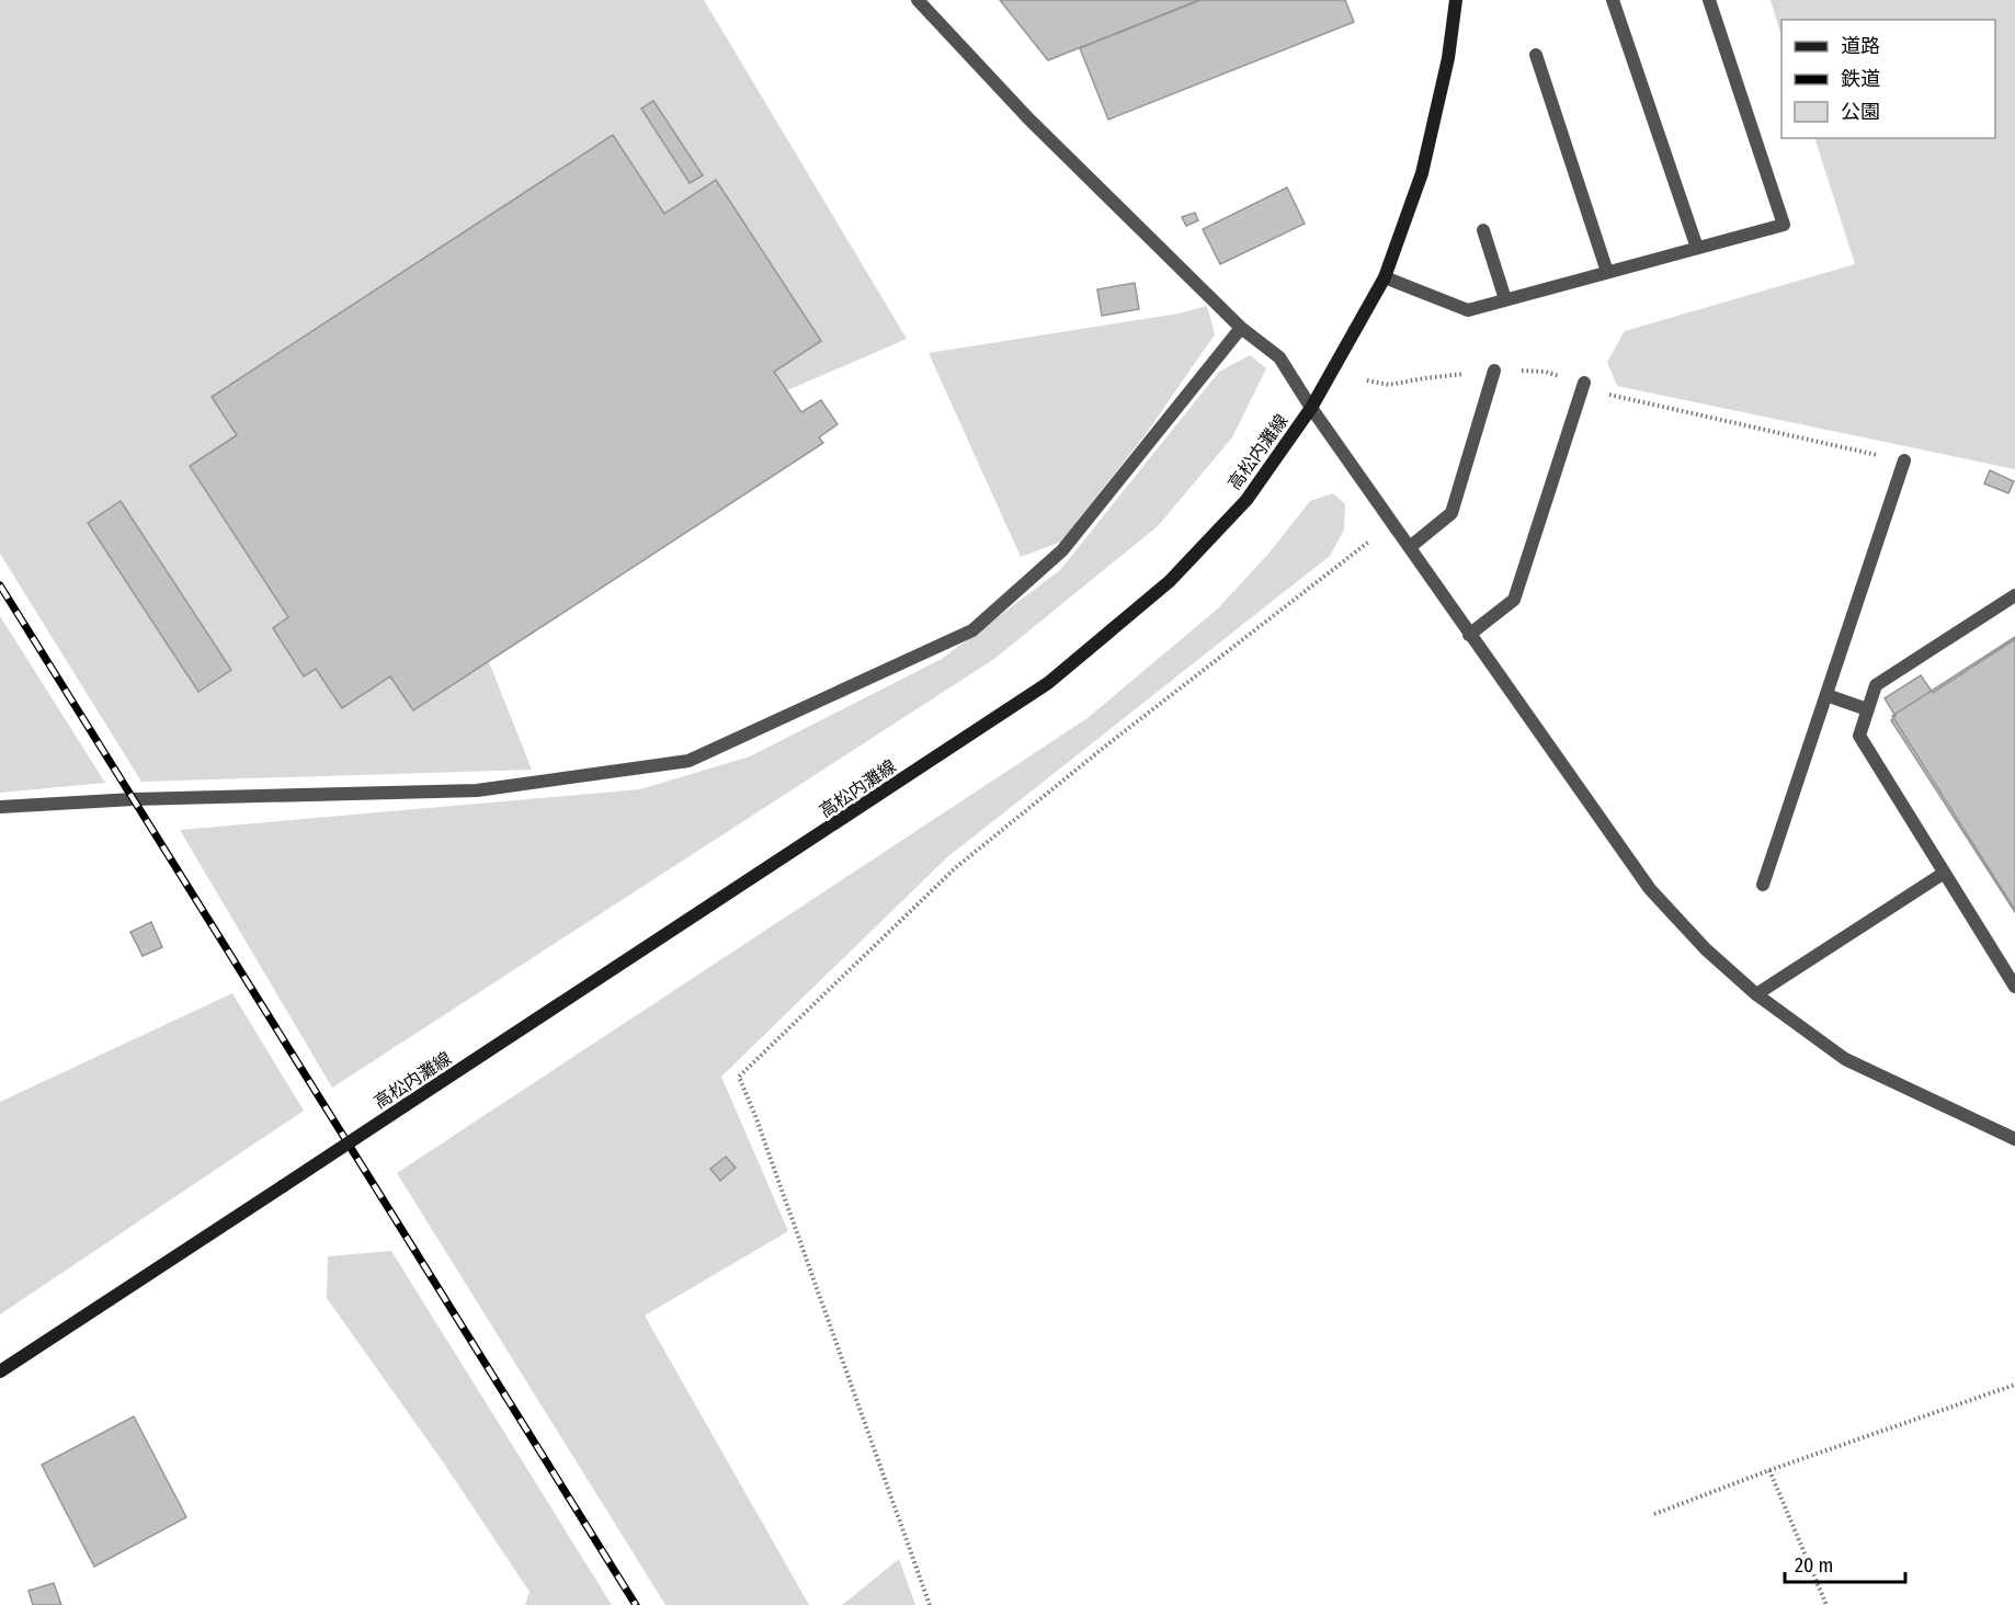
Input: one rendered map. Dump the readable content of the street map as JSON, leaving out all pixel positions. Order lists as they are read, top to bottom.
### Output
{
  "streets": {
    "main road": ["高松内灘線"]
  },
  "legend": ["道路", "鉄道", "公園"],
  "scale_bar": "20 m"
}
